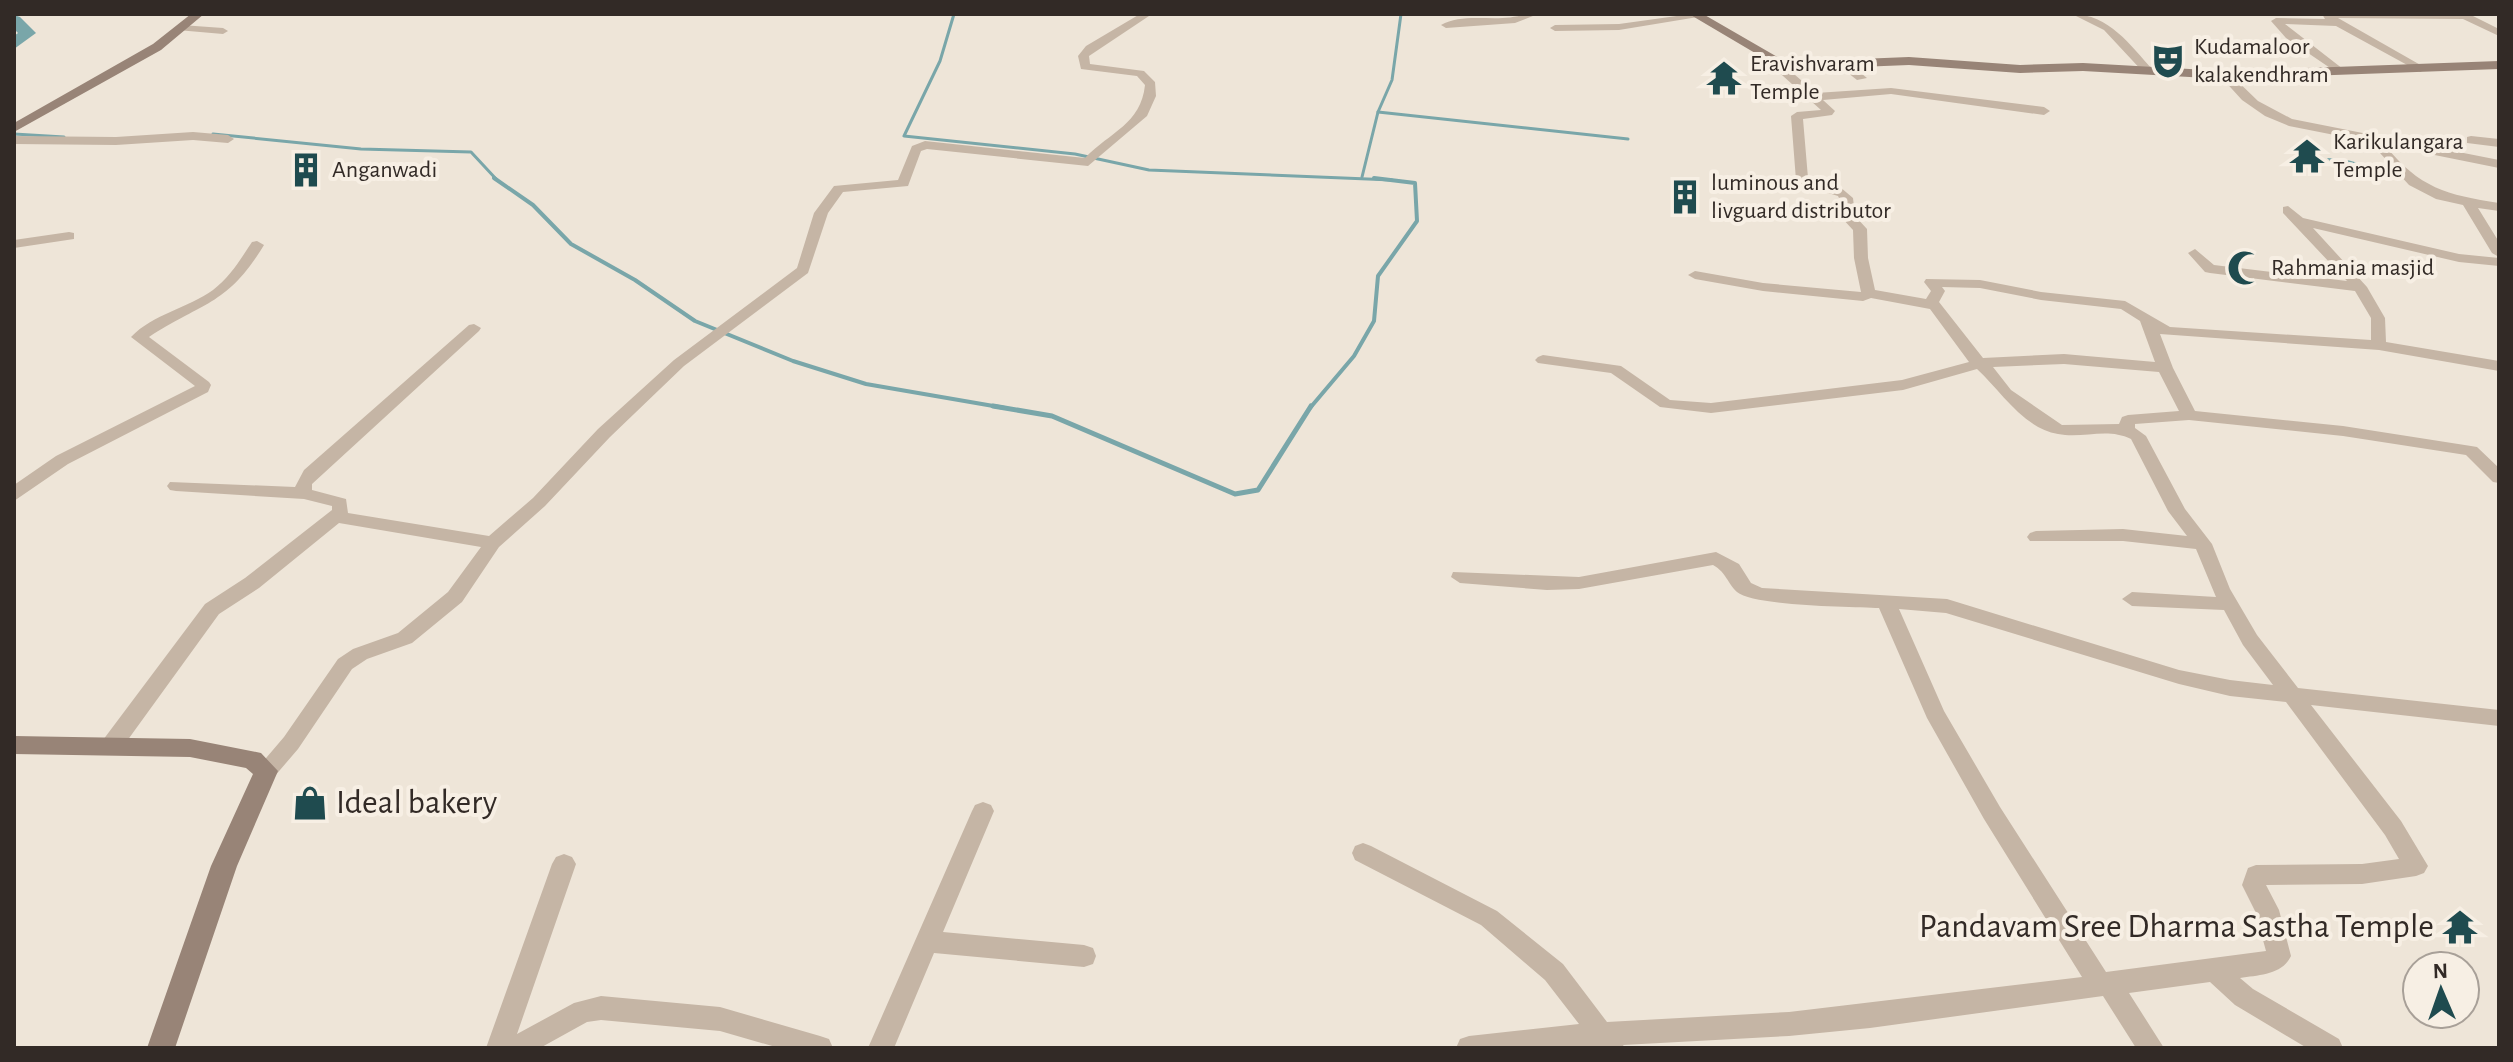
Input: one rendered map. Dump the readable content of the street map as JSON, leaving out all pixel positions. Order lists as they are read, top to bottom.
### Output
{
  "places": {
    "theatre": ["Kudamaloor kalakendhram"],
    "temple": ["Eravishvaram Temple", "Karikulangara Temple", "Pandavam Sree Dharma Sastha Temple"],
    "building": ["Anganwadi", "luminous and livguard distributor"],
    "mosque": ["Rahmania masjid"],
    "shop": ["Ideal bakery"]
  },
  "north": "top"
}
